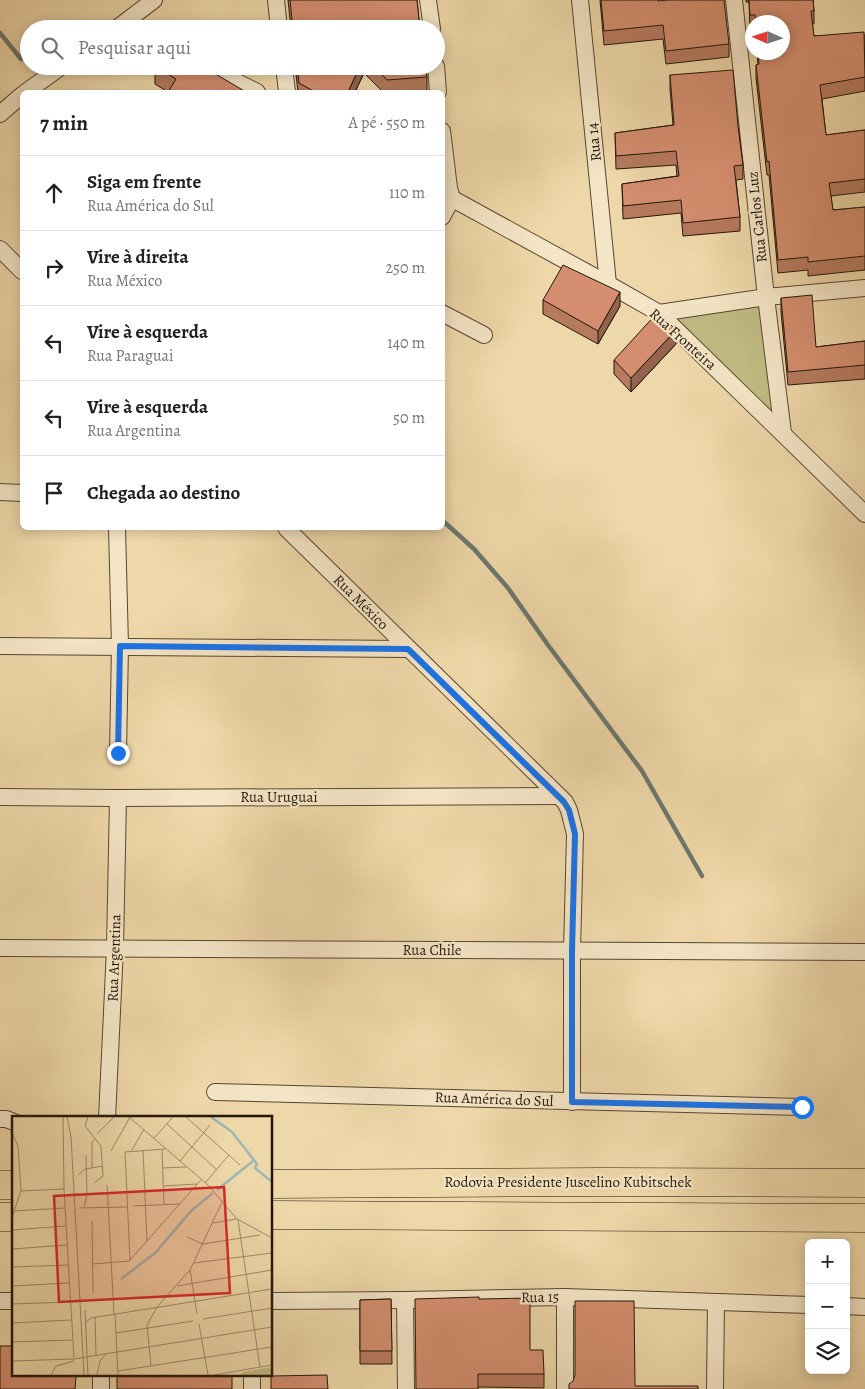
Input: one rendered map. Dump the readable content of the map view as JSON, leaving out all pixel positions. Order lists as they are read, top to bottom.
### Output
{
  "streets": {
    "highway": ["Rodovia Presidente Juscelino Kubitschek"],
    "street": [
      "Rua 14",
      "Rua Carlos Luz",
      "Rua Fronteira",
      "Rua México",
      "Rua Uruguai",
      "Rua Chile",
      "Rua Argentina",
      "Rua América do Sul",
      "Rua 15"
    ]
  },
  "crossings": [
    ["Rua 14", "Rua Fronteira"],
    ["Rua Carlos Luz", "Rua Fronteira"],
    ["Rua México", "Rua Uruguai"],
    ["Rua México", "Rua Chile"],
    ["Rua México", "Rua América do Sul"],
    ["Rua Uruguai", "Rua Argentina"],
    ["Rua Chile", "Rua Argentina"]
  ],
  "north": "left",
  "page": {
    "search": "Pesquisar aqui",
    "heading": ["7 min", "A pé · 550 m"],
    "list": [
      ["Siga em frente", "Rua América do Sul", "110 m"],
      ["Vire à direita", "Rua México", "250 m"],
      ["Vire à esquerda", "Rua Paraguai", "140 m"],
      ["Vire à esquerda", "Rua Argentina", "50 m"],
      "Chegada ao destino"
    ],
    "map_buttons": ["+", "−"]
  }
}
